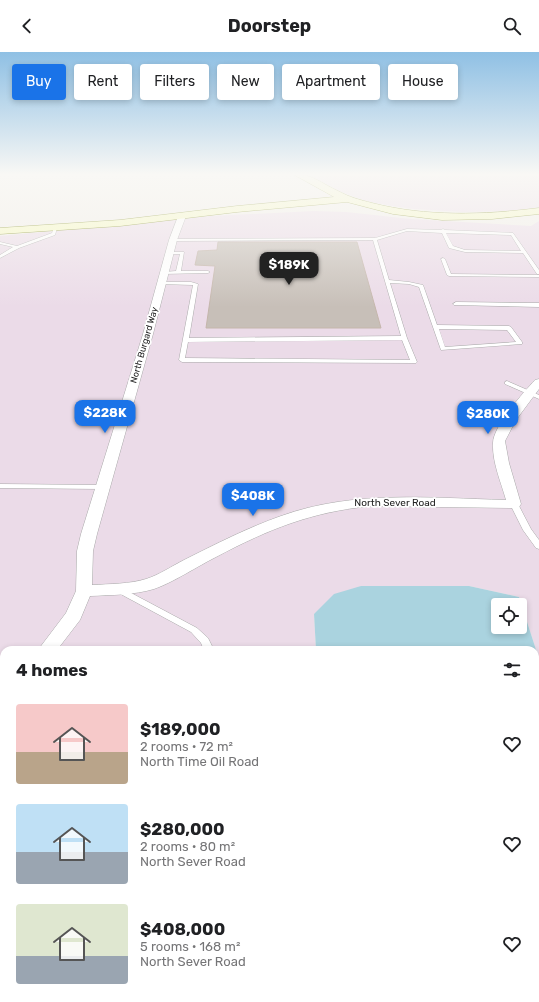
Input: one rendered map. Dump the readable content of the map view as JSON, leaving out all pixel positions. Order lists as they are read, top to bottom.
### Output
{
  "streets": {
    "street": ["North Burgard Way", "North Sever Road"]
  },
  "crossings": [
    ["North Burgard Way", "North Sever Road"]
  ],
  "page": {
    "header": "Doorstep",
    "chip": [
      "Buy",
      "Rent",
      "Filters",
      "New",
      "Apartment",
      "House"
    ],
    "price": [
      "$189K",
      "$228K",
      "$280K",
      "$408K"
    ],
    "heading": "4 homes",
    "list": [
      {
        "name": "$189,000",
        "note": "2 rooms · 72 m² · North Time Oil Road"
      },
      {
        "name": "$280,000",
        "note": "2 rooms · 80 m² · North Sever Road"
      },
      {
        "name": "$408,000",
        "note": "5 rooms · 168 m² · North Sever Road"
      }
    ]
  }
}
